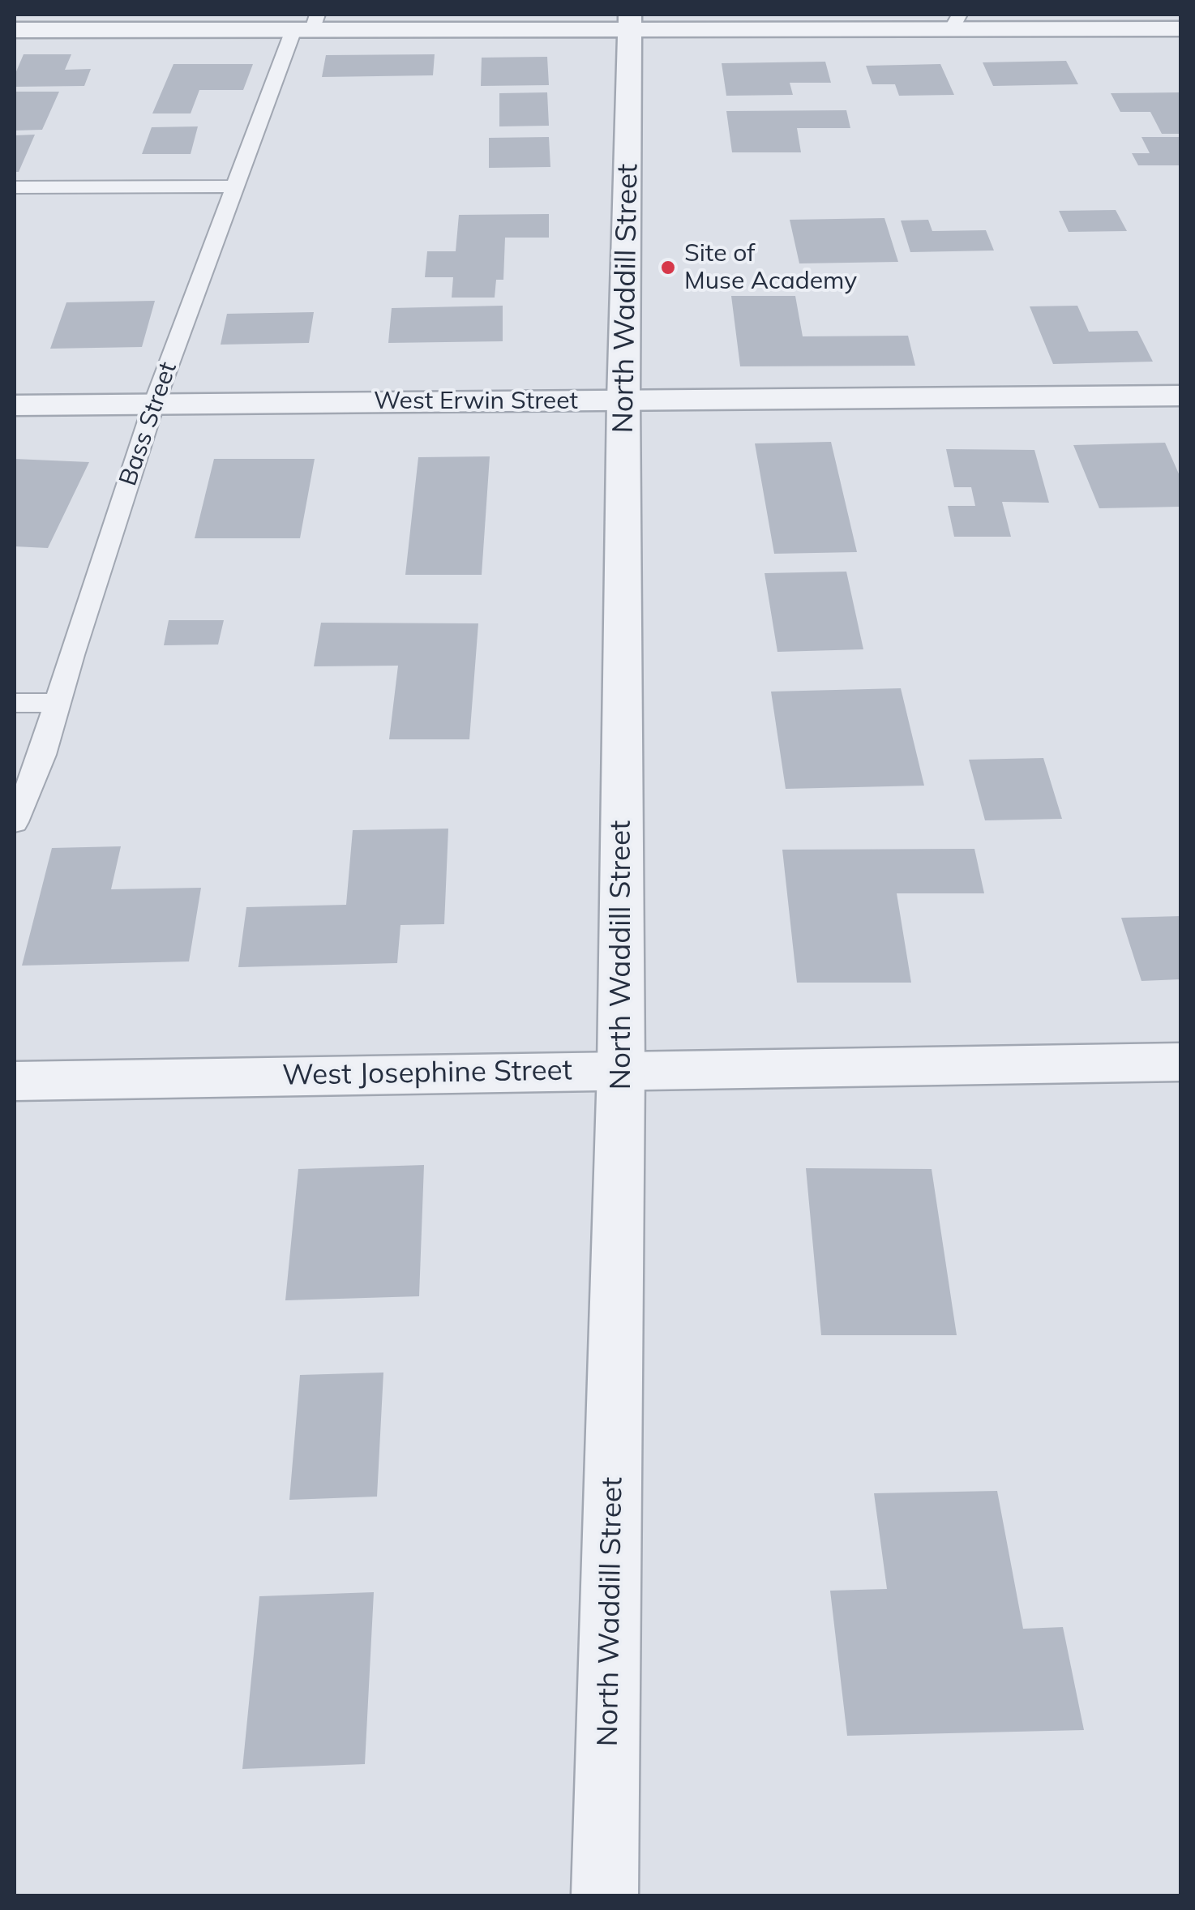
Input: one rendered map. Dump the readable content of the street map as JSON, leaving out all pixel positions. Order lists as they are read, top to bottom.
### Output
{
  "streets": {
    "street": ["North Waddill Street", "West Erwin Street", "West Josephine Street"],
    "lane": ["Bass Street"]
  },
  "crossings": [
    ["North Waddill Street", "West Erwin Street"],
    ["North Waddill Street", "West Josephine Street"],
    ["West Erwin Street", "Bass Street"]
  ],
  "places": ["Site of Muse Academy"]
}
